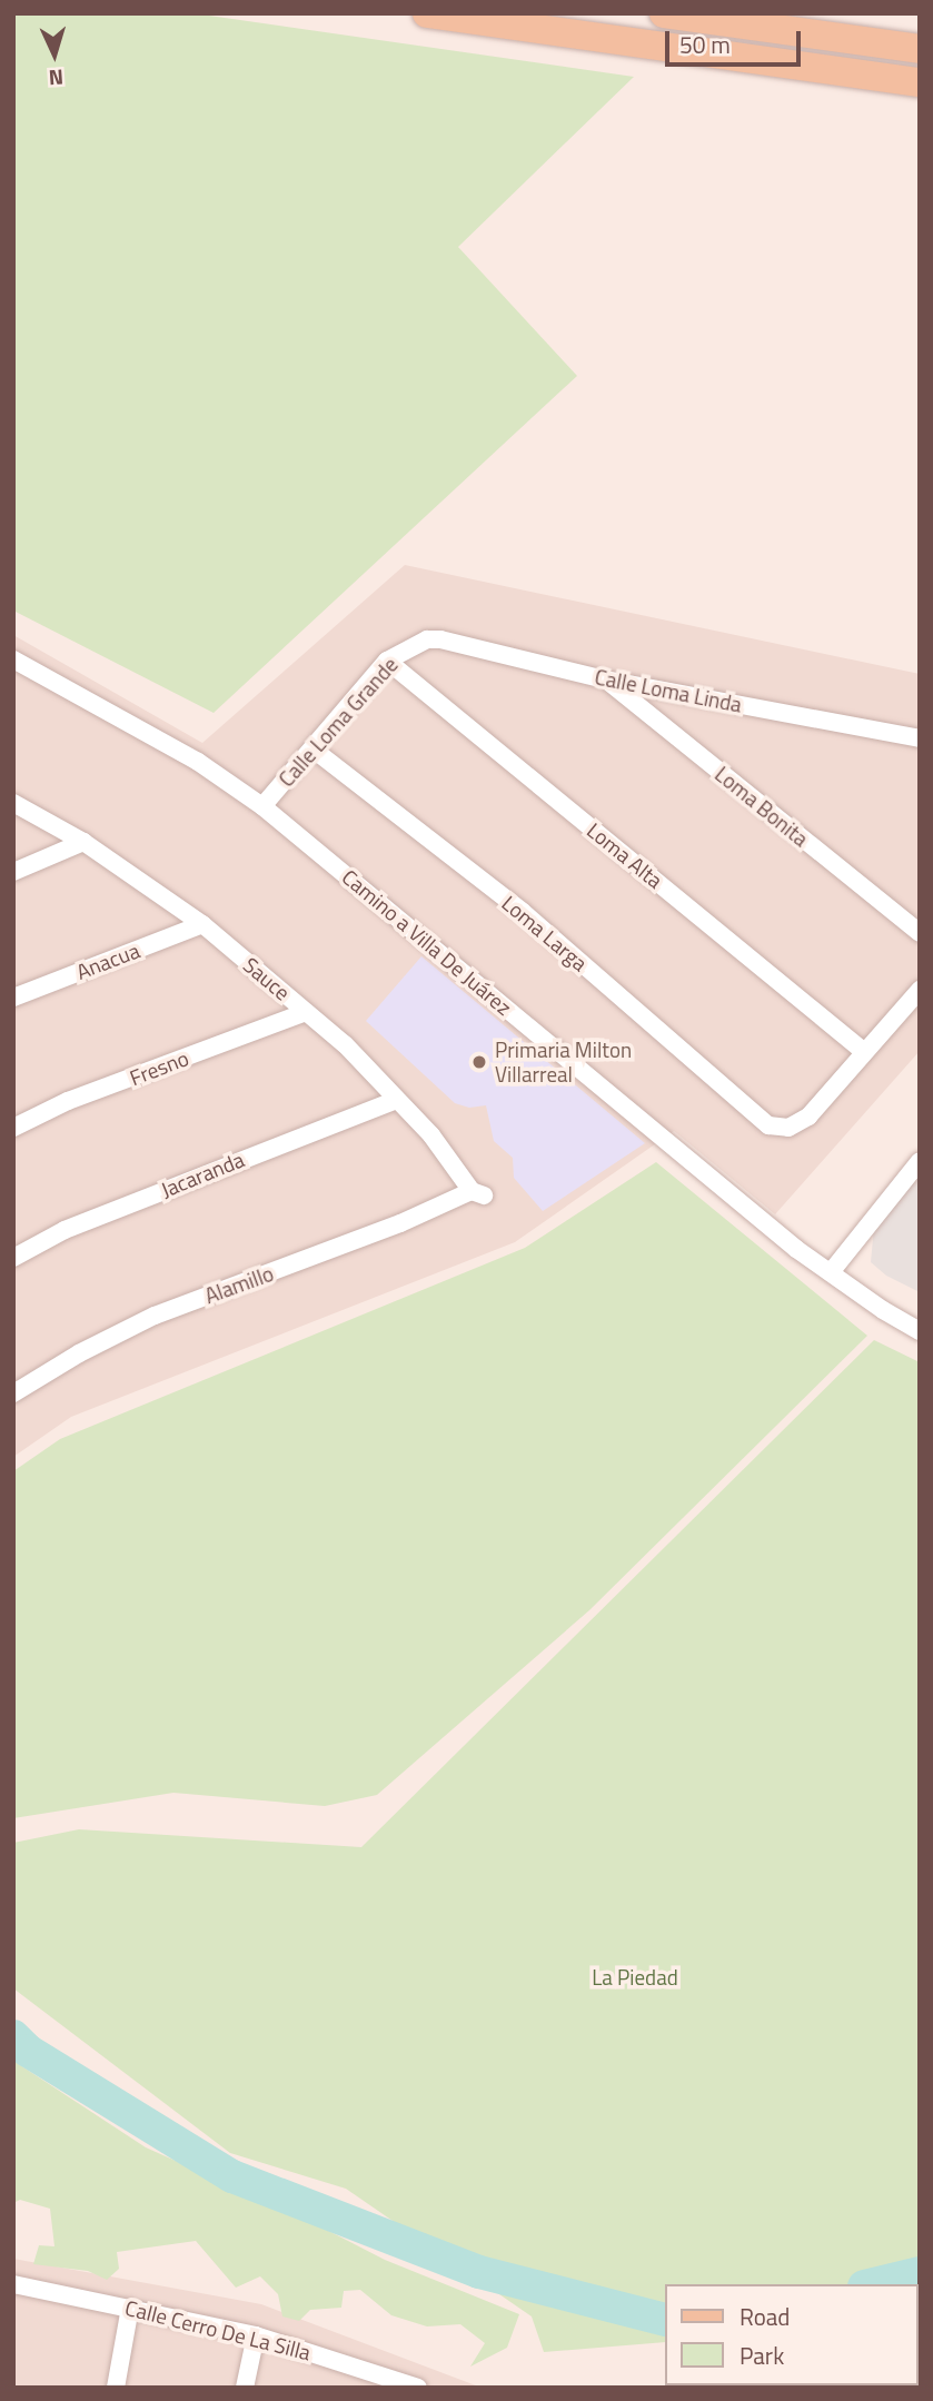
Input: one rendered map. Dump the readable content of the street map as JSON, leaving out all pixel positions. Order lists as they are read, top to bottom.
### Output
{
  "streets": {
    "street": [
      "Calle Loma Linda",
      "Calle Loma Grande",
      "Loma Bonita",
      "Loma Alta",
      "Loma Larga",
      "Camino a Villa De Juárez",
      "Anacua",
      "Sauce",
      "Fresno",
      "Jacaranda",
      "Alamillo",
      "Calle Cerro De La Silla"
    ]
  },
  "crossings": [
    ["Calle Loma Linda", "Calle Loma Grande"],
    ["Calle Loma Linda", "Loma Bonita"],
    ["Calle Loma Grande", "Loma Alta"],
    ["Calle Loma Grande", "Loma Larga"],
    ["Calle Loma Grande", "Camino a Villa De Juárez"],
    ["Loma Alta", "Loma Larga"],
    ["Anacua", "Sauce"],
    ["Sauce", "Fresno"],
    ["Sauce", "Jacaranda"],
    ["Sauce", "Alamillo"]
  ],
  "parks": ["La Piedad"],
  "places": ["Primaria Milton Villarreal"],
  "legend": ["Road", "Park"],
  "scale_bar": "50 m",
  "north": "bottom"
}
